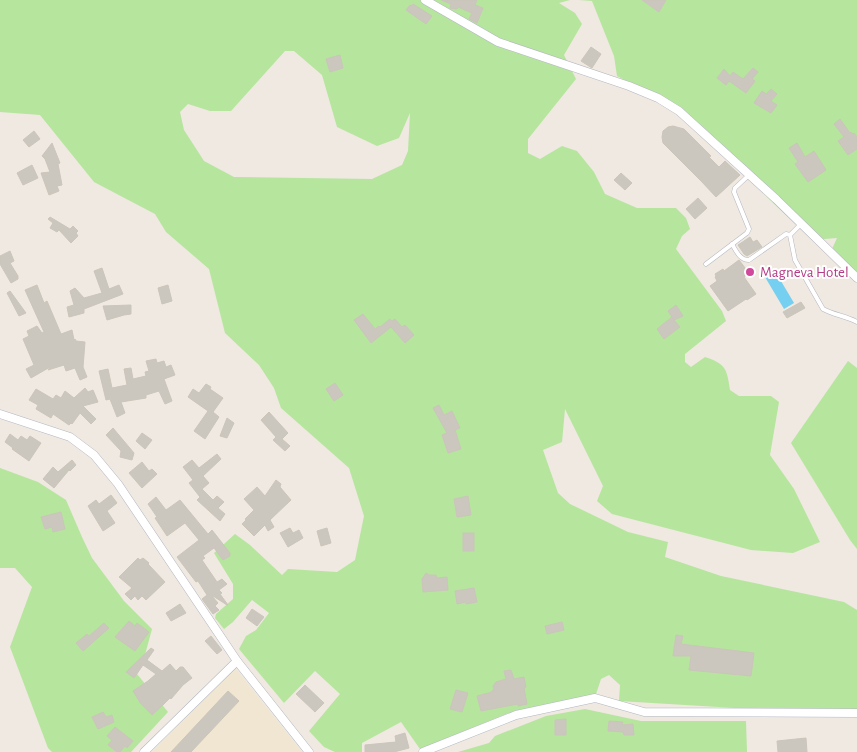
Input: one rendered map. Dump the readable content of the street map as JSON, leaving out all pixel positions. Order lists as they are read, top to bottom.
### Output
{
  "places": ["Magneva Hotel"]
}
